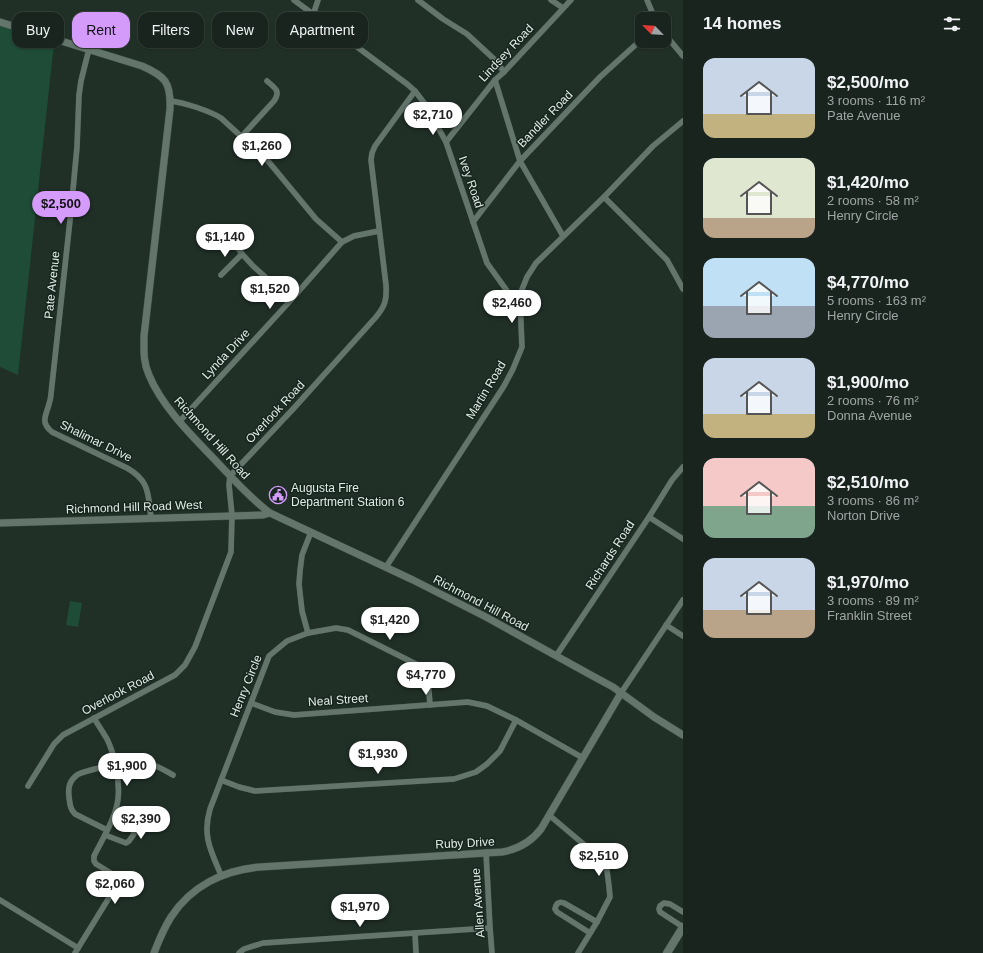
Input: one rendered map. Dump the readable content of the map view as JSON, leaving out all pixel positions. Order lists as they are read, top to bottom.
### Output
{
  "streets": {
    "street": [
      "Lindsey Road",
      "Bandler Road",
      "Ivey Road",
      "Pate Avenue",
      "Lynda Drive",
      "Martin Road",
      "Overlook Road",
      "Richmond Hill Road",
      "Shalimar Drive",
      "Richmond Hill Road West",
      "Richards Road",
      "Henry Circle",
      "Neal Street",
      "Ruby Drive",
      "Allen Avenue"
    ]
  },
  "crossings": [
    ["Lindsey Road", "Ivey Road"],
    ["Bandler Road", "Ivey Road"],
    ["Ivey Road", "Martin Road"],
    ["Ivey Road", "Overlook Road"],
    ["Pate Avenue", "Richmond Hill Road"],
    ["Pate Avenue", "Shalimar Drive"],
    ["Lynda Drive", "Overlook Road"],
    ["Lynda Drive", "Richmond Hill Road"],
    ["Martin Road", "Richmond Hill Road"],
    ["Overlook Road", "Richmond Hill Road"],
    ["Overlook Road", "Richmond Hill Road West"],
    ["Richmond Hill Road", "Richmond Hill Road West"],
    ["Richmond Hill Road", "Richards Road"],
    ["Richmond Hill Road", "Ruby Drive"],
    ["Shalimar Drive", "Richmond Hill Road West"],
    ["Henry Circle", "Neal Street"],
    ["Henry Circle", "Ruby Drive"],
    ["Neal Street", "Ruby Drive"],
    ["Ruby Drive", "Allen Avenue"]
  ],
  "places": {
    "public building": ["Augusta Fire Department Station 6"]
  },
  "north": "top left",
  "page": {
    "heading": "14 homes",
    "chip": [
      "Buy",
      "Rent",
      "Filters",
      "New",
      "Apartment"
    ],
    "list": [
      {
        "name": "$2,500/mo",
        "note": "3 rooms · 116 m² · Pate Avenue"
      },
      {
        "name": "$1,420/mo",
        "note": "2 rooms · 58 m² · Henry Circle"
      },
      {
        "name": "$4,770/mo",
        "note": "5 rooms · 163 m² · Henry Circle"
      },
      {
        "name": "$1,900/mo",
        "note": "2 rooms · 76 m² · Donna Avenue"
      },
      {
        "name": "$2,510/mo",
        "note": "3 rooms · 86 m² · Norton Drive"
      },
      {
        "name": "$1,970/mo",
        "note": "3 rooms · 89 m² · Franklin Street"
      }
    ],
    "price": [
      "$2,710",
      "$1,260",
      "$2,500",
      "$1,140",
      "$1,520",
      "$2,460",
      "$1,420",
      "$4,770",
      "$1,930",
      "$1,900",
      "$2,390",
      "$2,510",
      "$2,060",
      "$1,970"
    ]
  }
}
